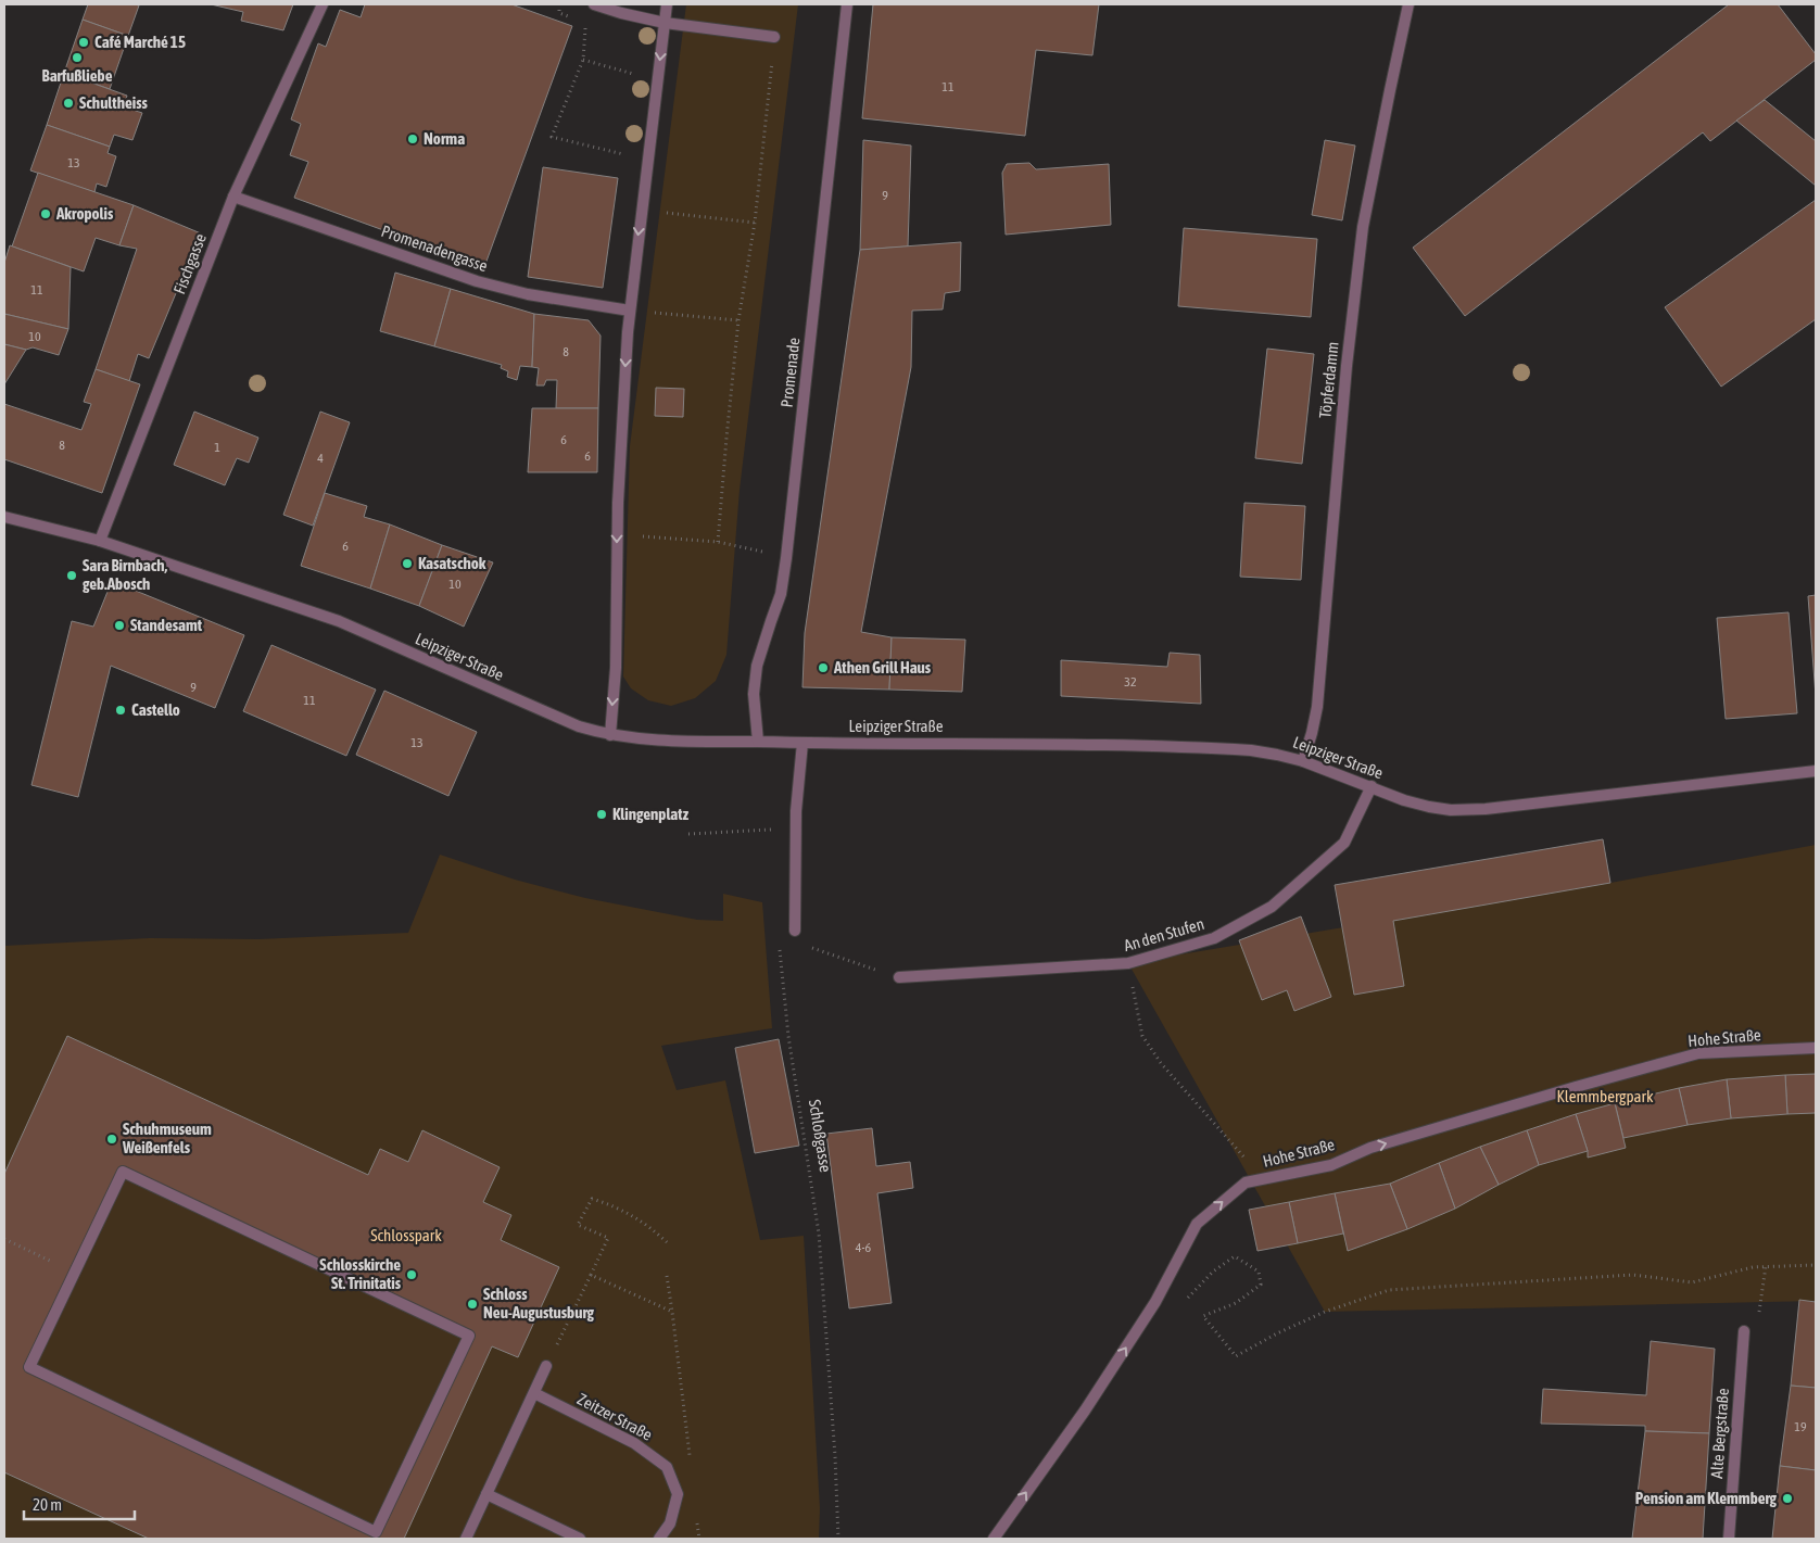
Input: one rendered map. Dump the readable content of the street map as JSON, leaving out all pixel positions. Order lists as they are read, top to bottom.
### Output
{
  "streets": {
    "street": [
      "Promenadengasse",
      "Fischgasse",
      "Promenade",
      "Töpferdamm",
      "Leipziger Straße",
      "An den Stufen",
      "Hohe Straße",
      "Zeitzer Straße",
      "Alte Bergstraße"
    ],
    "path": ["Schloßgasse"]
  },
  "crossings": [
    ["Promenadengasse", "Fischgasse"],
    ["Fischgasse", "Leipziger Straße"],
    ["Promenade", "Leipziger Straße"],
    ["Töpferdamm", "Leipziger Straße"],
    ["Leipziger Straße", "An den Stufen"]
  ],
  "one_way": ["Hohe Straße"],
  "parks": ["Klemmbergpark", "Schlosspark"],
  "places": [
    "Café Marché 15",
    "Barfußliebe",
    "Schultheiss",
    "Norma",
    "Akropolis",
    "Kasatschok",
    "Sara Birnbach, geb.Abosch",
    "Standesamt",
    "Athen Grill Haus",
    "Castello",
    "Klingenplatz",
    "Schuhmuseum Weißenfels",
    "Schlosskirche St. Trinitatis",
    "Schloss Neu-Augustusburg",
    "Pension am Klemmberg"
  ],
  "house_numbers": [
    "11",
    "13",
    "9",
    "11",
    "10",
    "8",
    "6",
    "8",
    "1",
    "6",
    "4",
    "6",
    "10",
    "32",
    "9",
    "11",
    "13",
    "4-6",
    "19"
  ],
  "scale_bar": "20 m"
}
